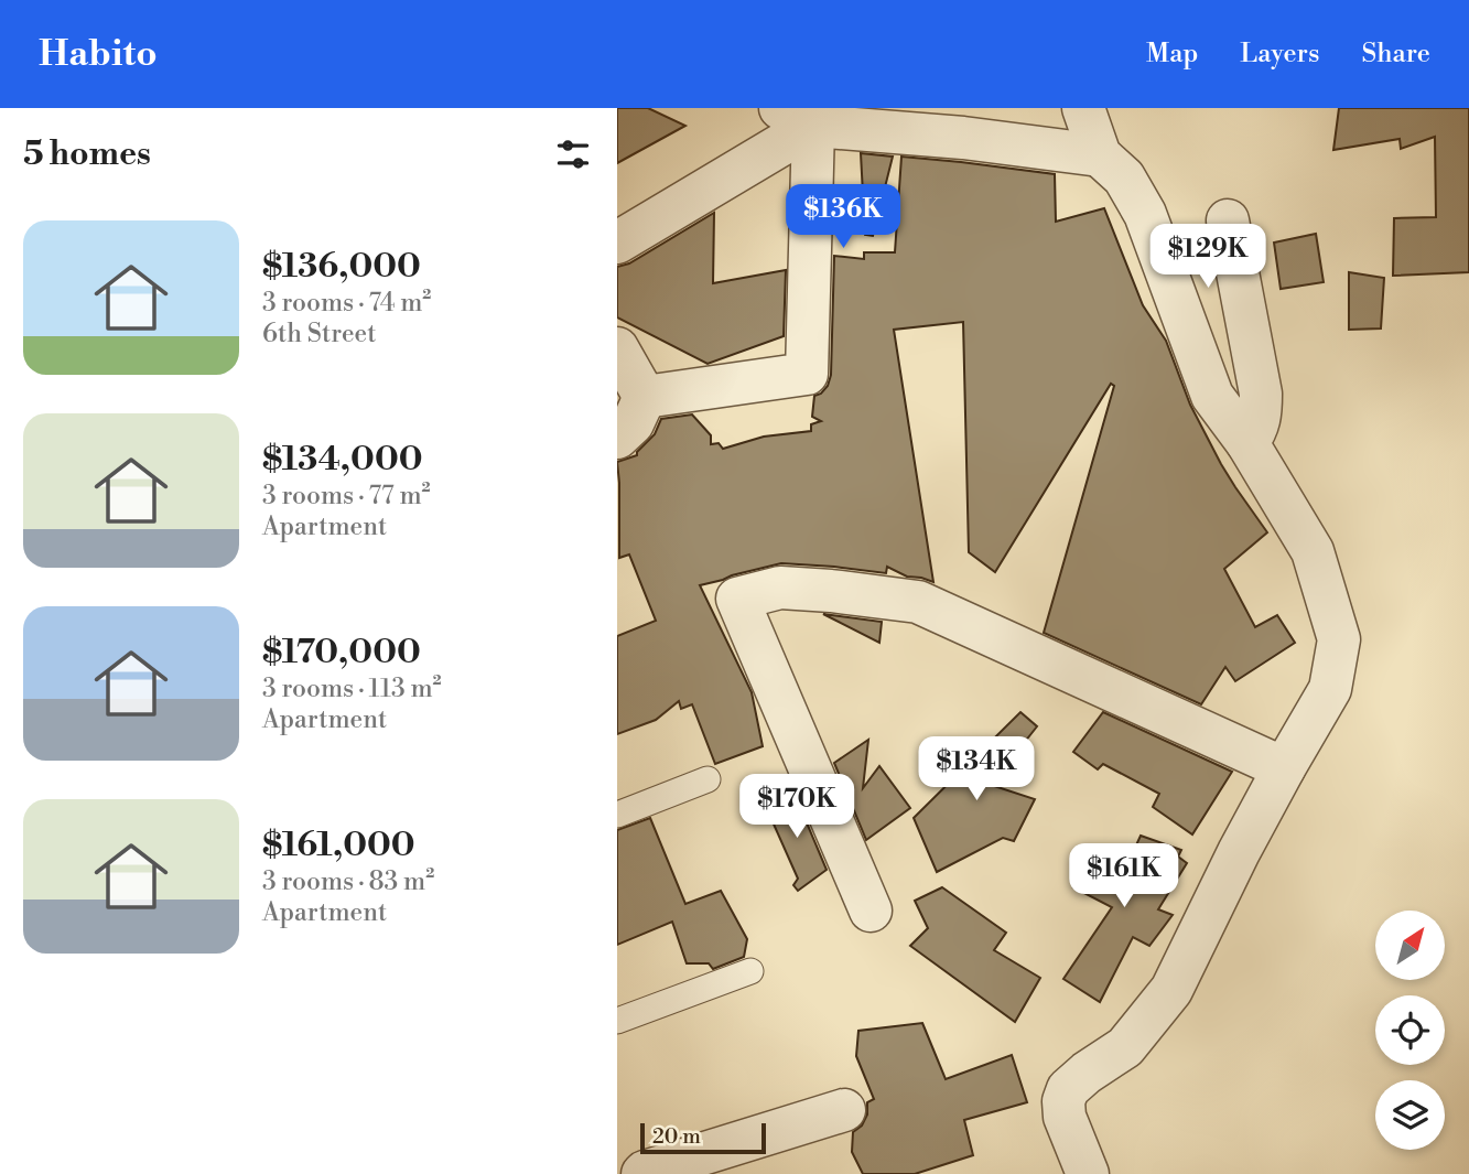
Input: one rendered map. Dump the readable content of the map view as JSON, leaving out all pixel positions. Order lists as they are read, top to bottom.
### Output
{
  "scale_bar": "20 m",
  "north": "top right",
  "page": {
    "header": "Habito",
    "nav": ["Map", "Layers", "Share"],
    "heading": "5 homes",
    "price": [
      "$136K",
      "$129K",
      "$134K",
      "$170K",
      "$161K"
    ],
    "list": [
      {
        "name": "$136,000",
        "note": "3 rooms · 74 m² · 6th Street"
      },
      {
        "name": "$134,000",
        "note": "3 rooms · 77 m² · Apartment"
      },
      {
        "name": "$170,000",
        "note": "3 rooms · 113 m² · Apartment"
      },
      {
        "name": "$161,000",
        "note": "3 rooms · 83 m² · Apartment"
      }
    ],
    "scale": "20 m"
  }
}
